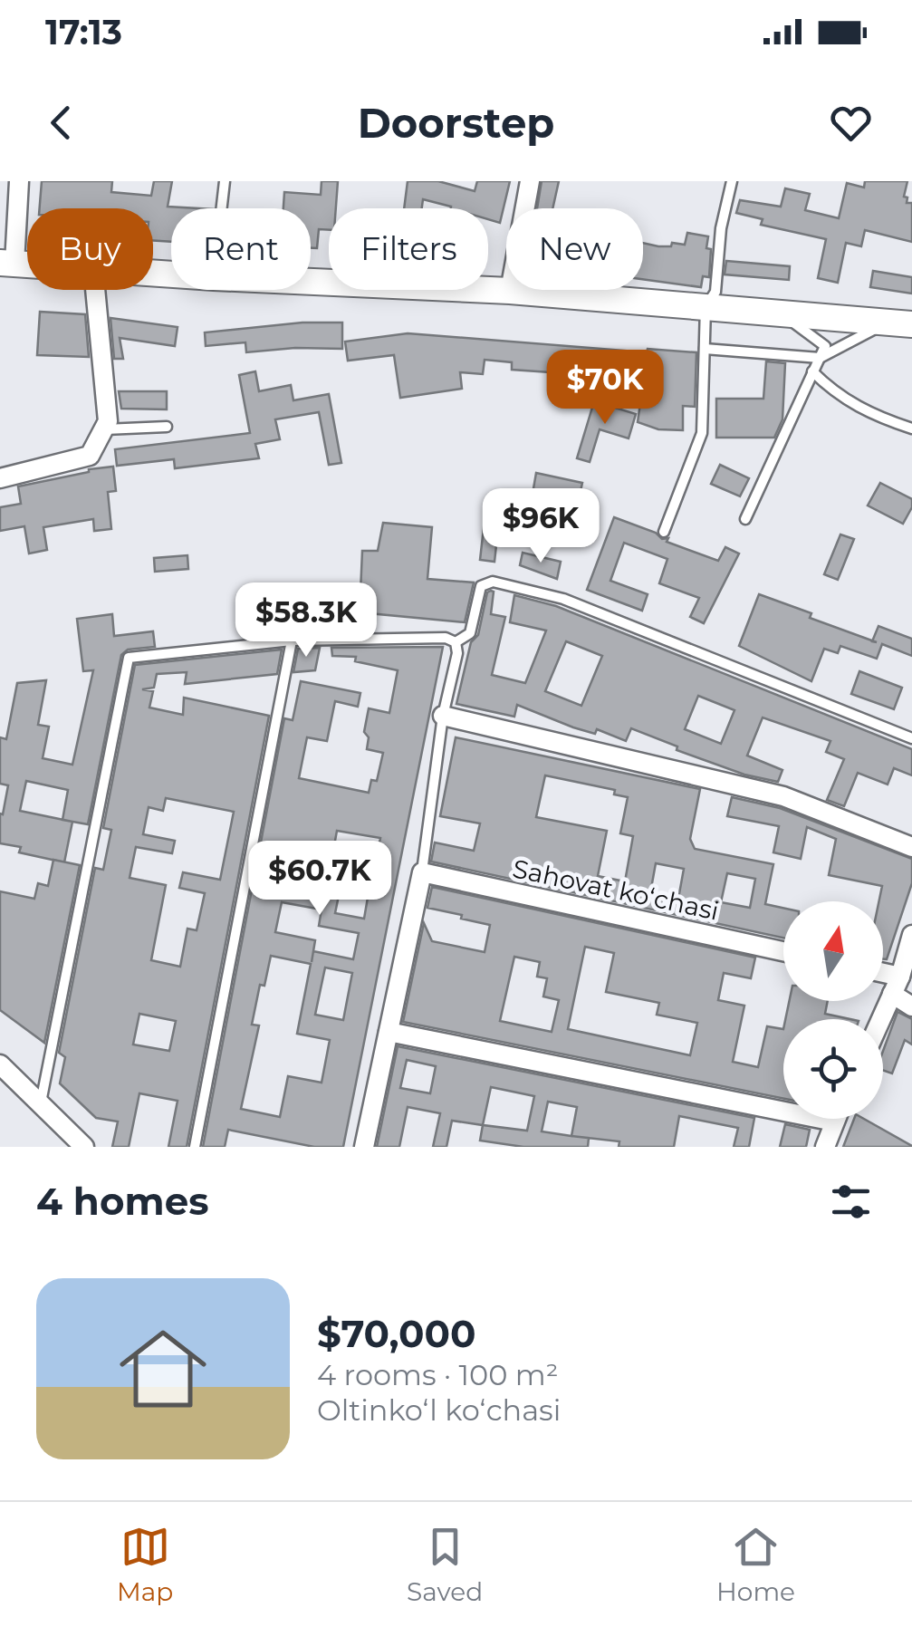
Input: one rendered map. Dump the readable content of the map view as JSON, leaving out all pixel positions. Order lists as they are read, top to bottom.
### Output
{
  "streets": {
    "street": ["Sahovat koʻchasi"]
  },
  "north": "top",
  "page": {
    "status": "17:13",
    "header": "Doorstep",
    "chip": [
      "Buy",
      "Rent",
      "Filters",
      "New"
    ],
    "price": [
      "$70K",
      "$96K",
      "$58.3K",
      "$60.7K"
    ],
    "heading": "4 homes",
    "list": [
      {
        "name": "$70,000",
        "note": "4 rooms · 100 m² · Oltinkoʻl koʻchasi"
      }
    ],
    "tabs": ["Map", "Saved", "Home"]
  }
}
